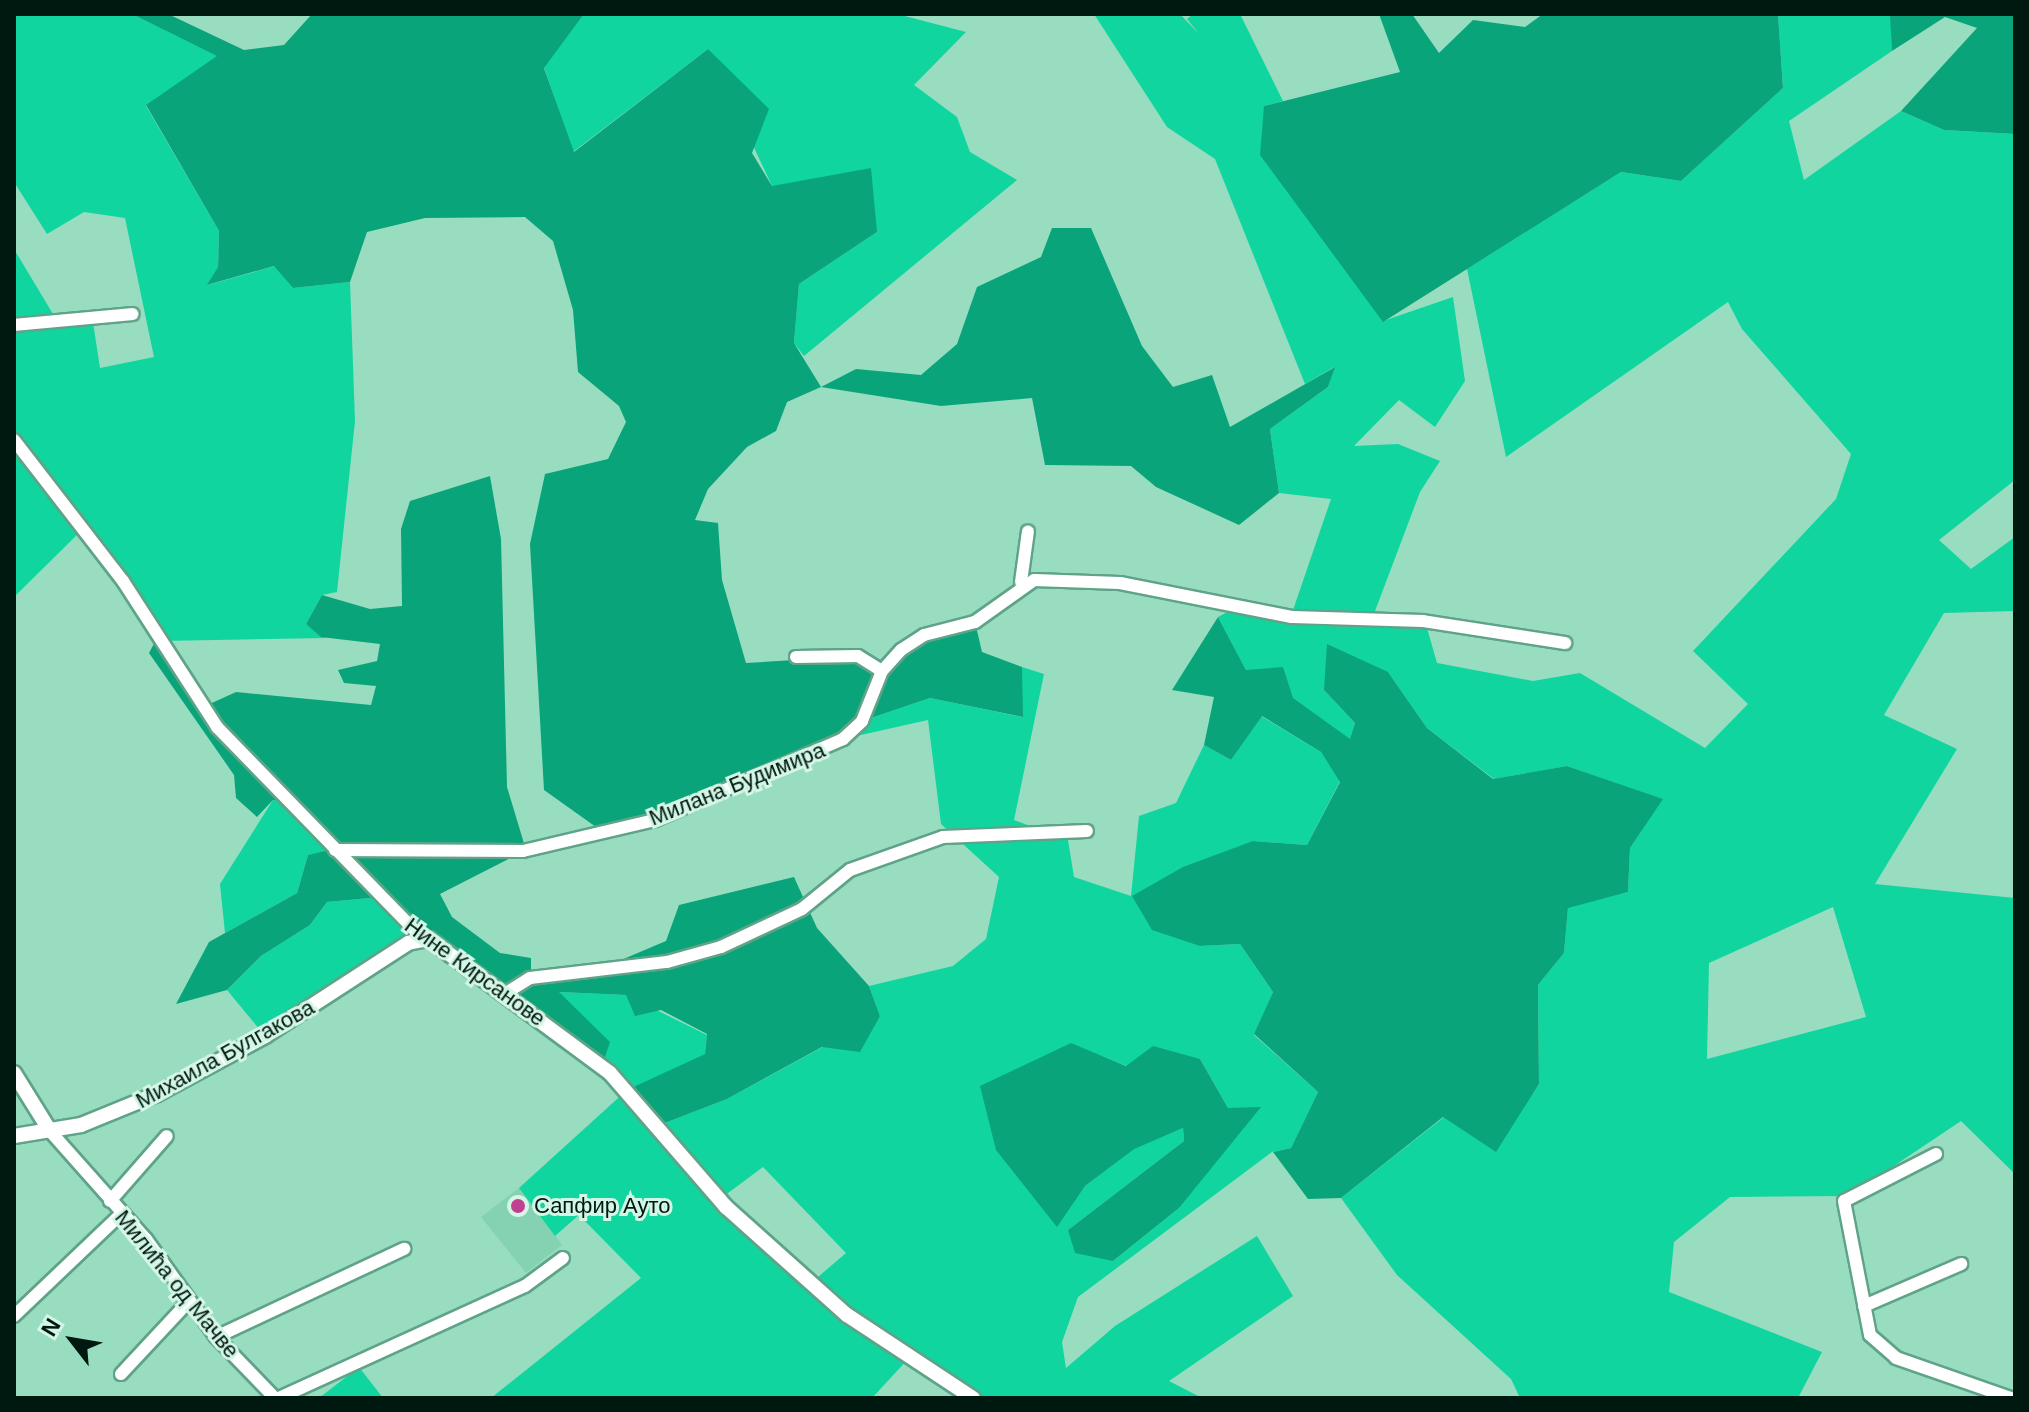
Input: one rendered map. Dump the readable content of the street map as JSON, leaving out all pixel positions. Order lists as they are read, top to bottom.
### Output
{
  "streets": {
    "street": [
      "Милана Будимира",
      "Нине Кирсанове",
      "Михаила Булгакова",
      "Милића од Мачве"
    ]
  },
  "crossings": [
    ["Милана Будимира", "Нине Кирсанове"],
    ["Нине Кирсанове", "Михаила Булгакова"],
    ["Михаила Булгакова", "Милића од Мачве"]
  ],
  "places": ["Сапфир Ауто"],
  "north": "top left"
}
